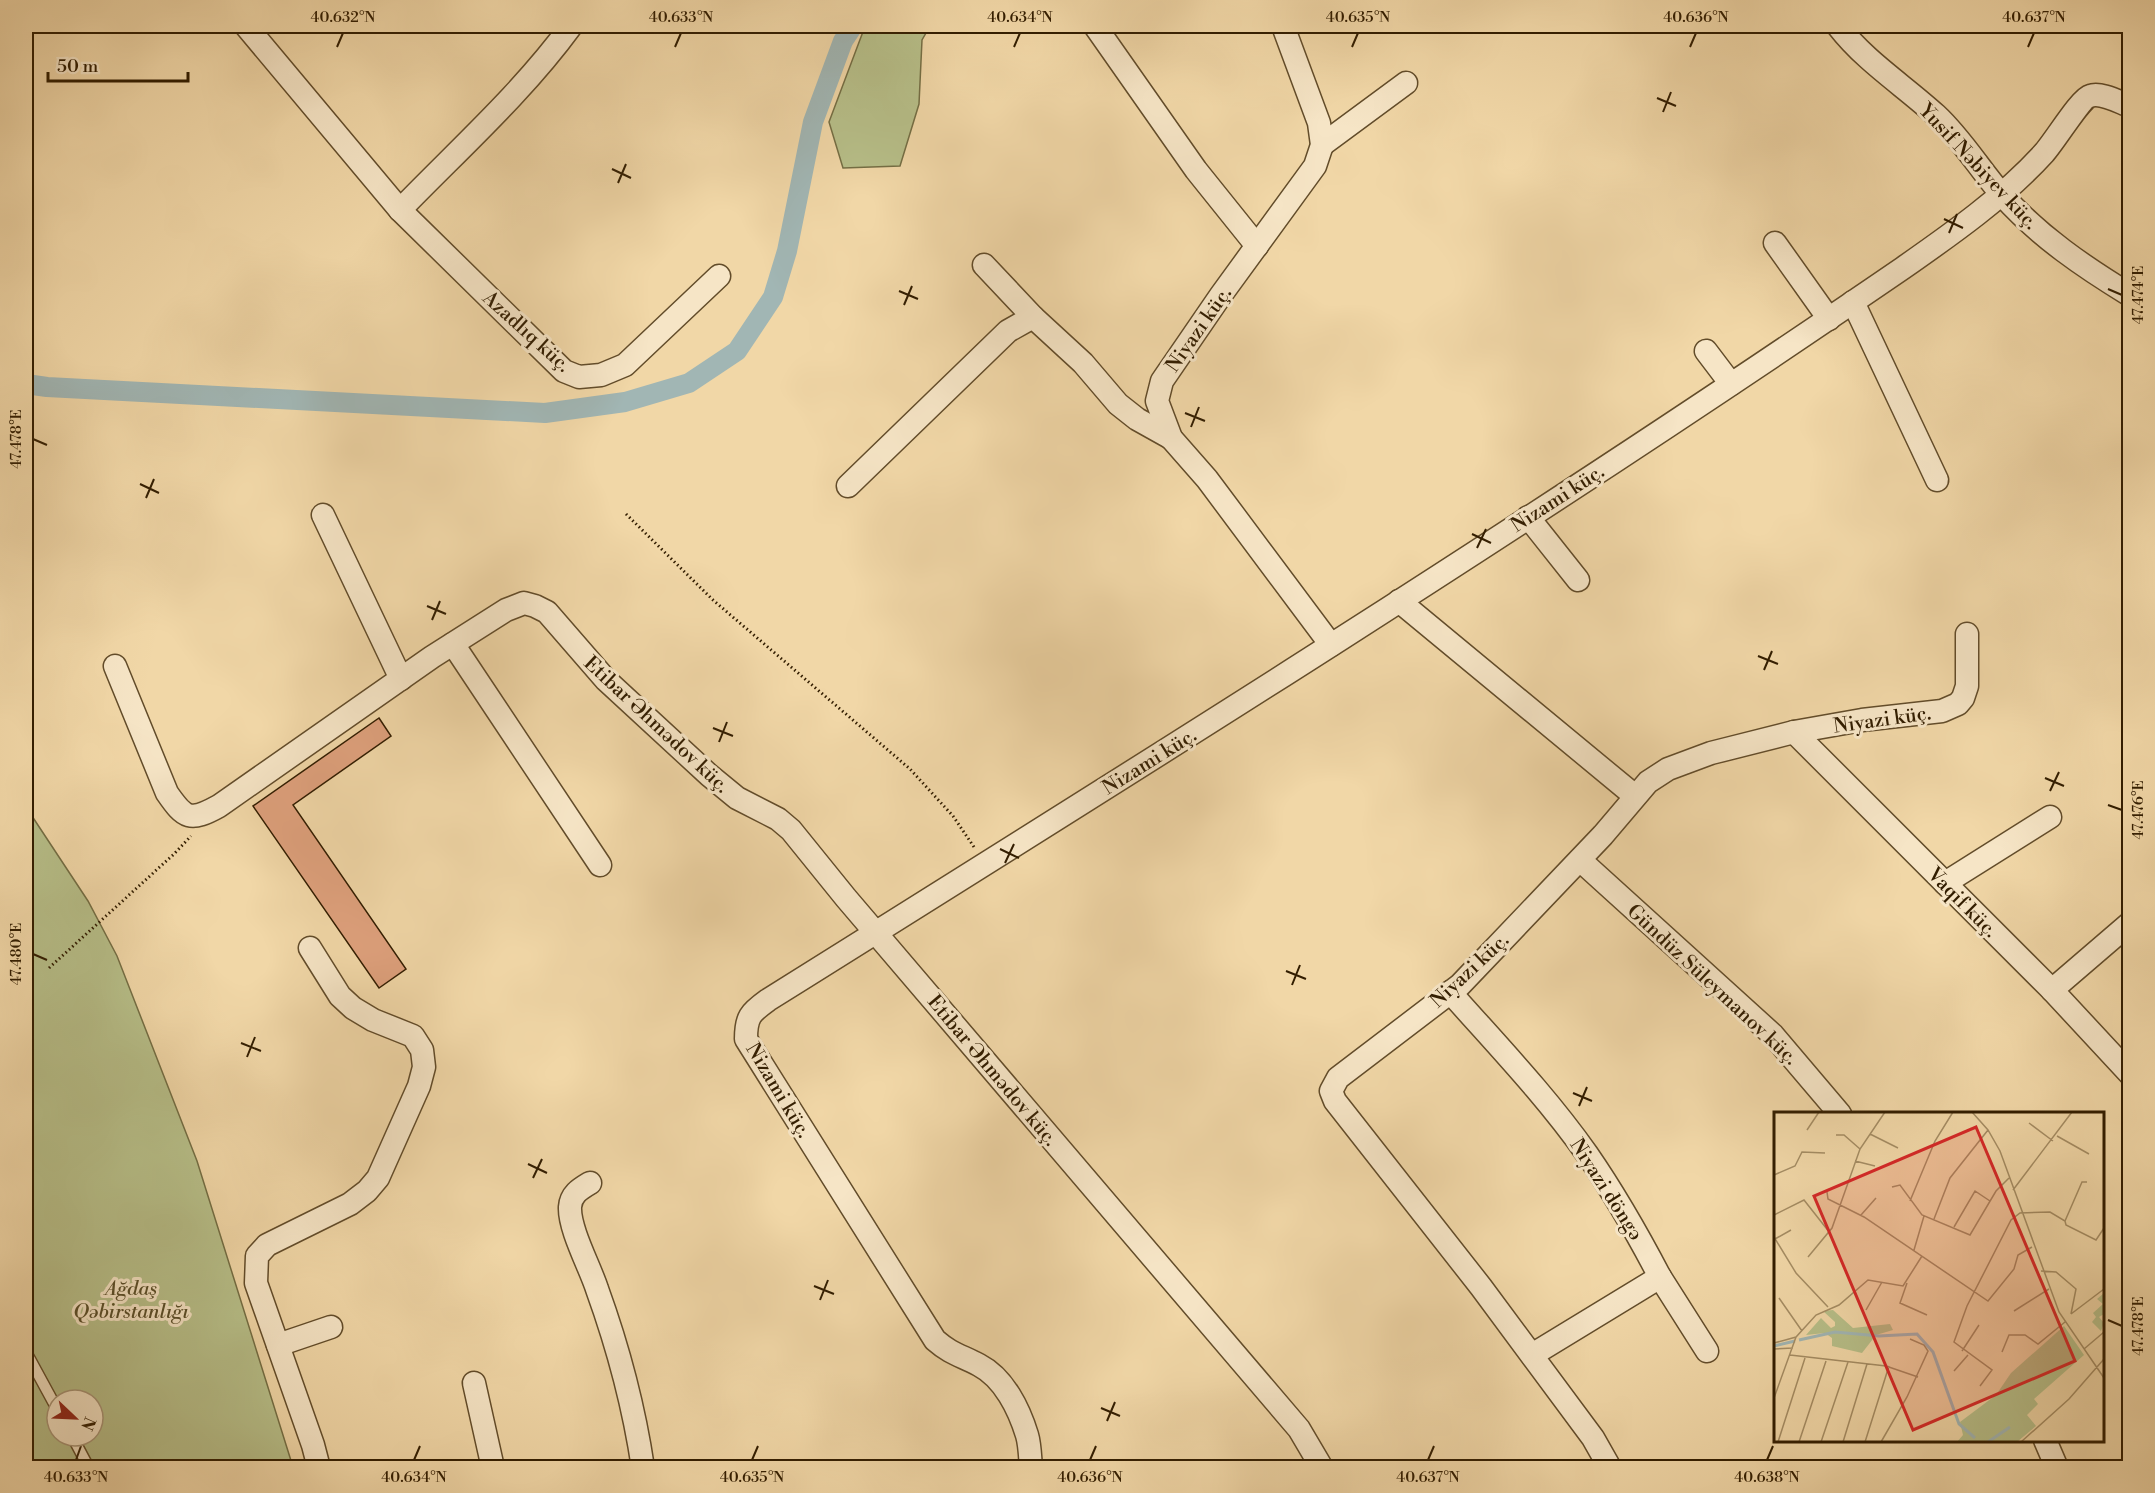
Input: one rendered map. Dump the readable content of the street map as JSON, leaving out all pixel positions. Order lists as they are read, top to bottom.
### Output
{
  "streets": {
    "street": [
      "Yusif Nəbiyev küç.",
      "Niyazi küç.",
      "Azadlıq küç.",
      "Nizami küç.",
      "Etibar Əhmədov küç.",
      "Vaqif küç.",
      "Gündüz Süleymanov küç.",
      "Niyazi döngə"
    ]
  },
  "crossings": [
    ["Yusif Nəbiyev küç.", "Nizami küç."],
    ["Niyazi küç.", "Nizami küç."],
    ["Niyazi küç.", "Vaqif küç."],
    ["Niyazi küç.", "Gündüz Süleymanov küç."],
    ["Niyazi küç.", "Niyazi döngə"],
    ["Nizami küç.", "Etibar Əhmədov küç."]
  ],
  "parks": ["Ağdaş Qəbirstanlığı"],
  "scale_bar": "50 m",
  "north": "bottom right",
  "coordinates": [
    "40.632°N",
    "40.633°N",
    "40.634°N",
    "40.635°N",
    "40.636°N",
    "40.637°N",
    "47.474°E",
    "47.478°E",
    "47.476°E",
    "47.480°E",
    "40.638°N"
  ]
}
